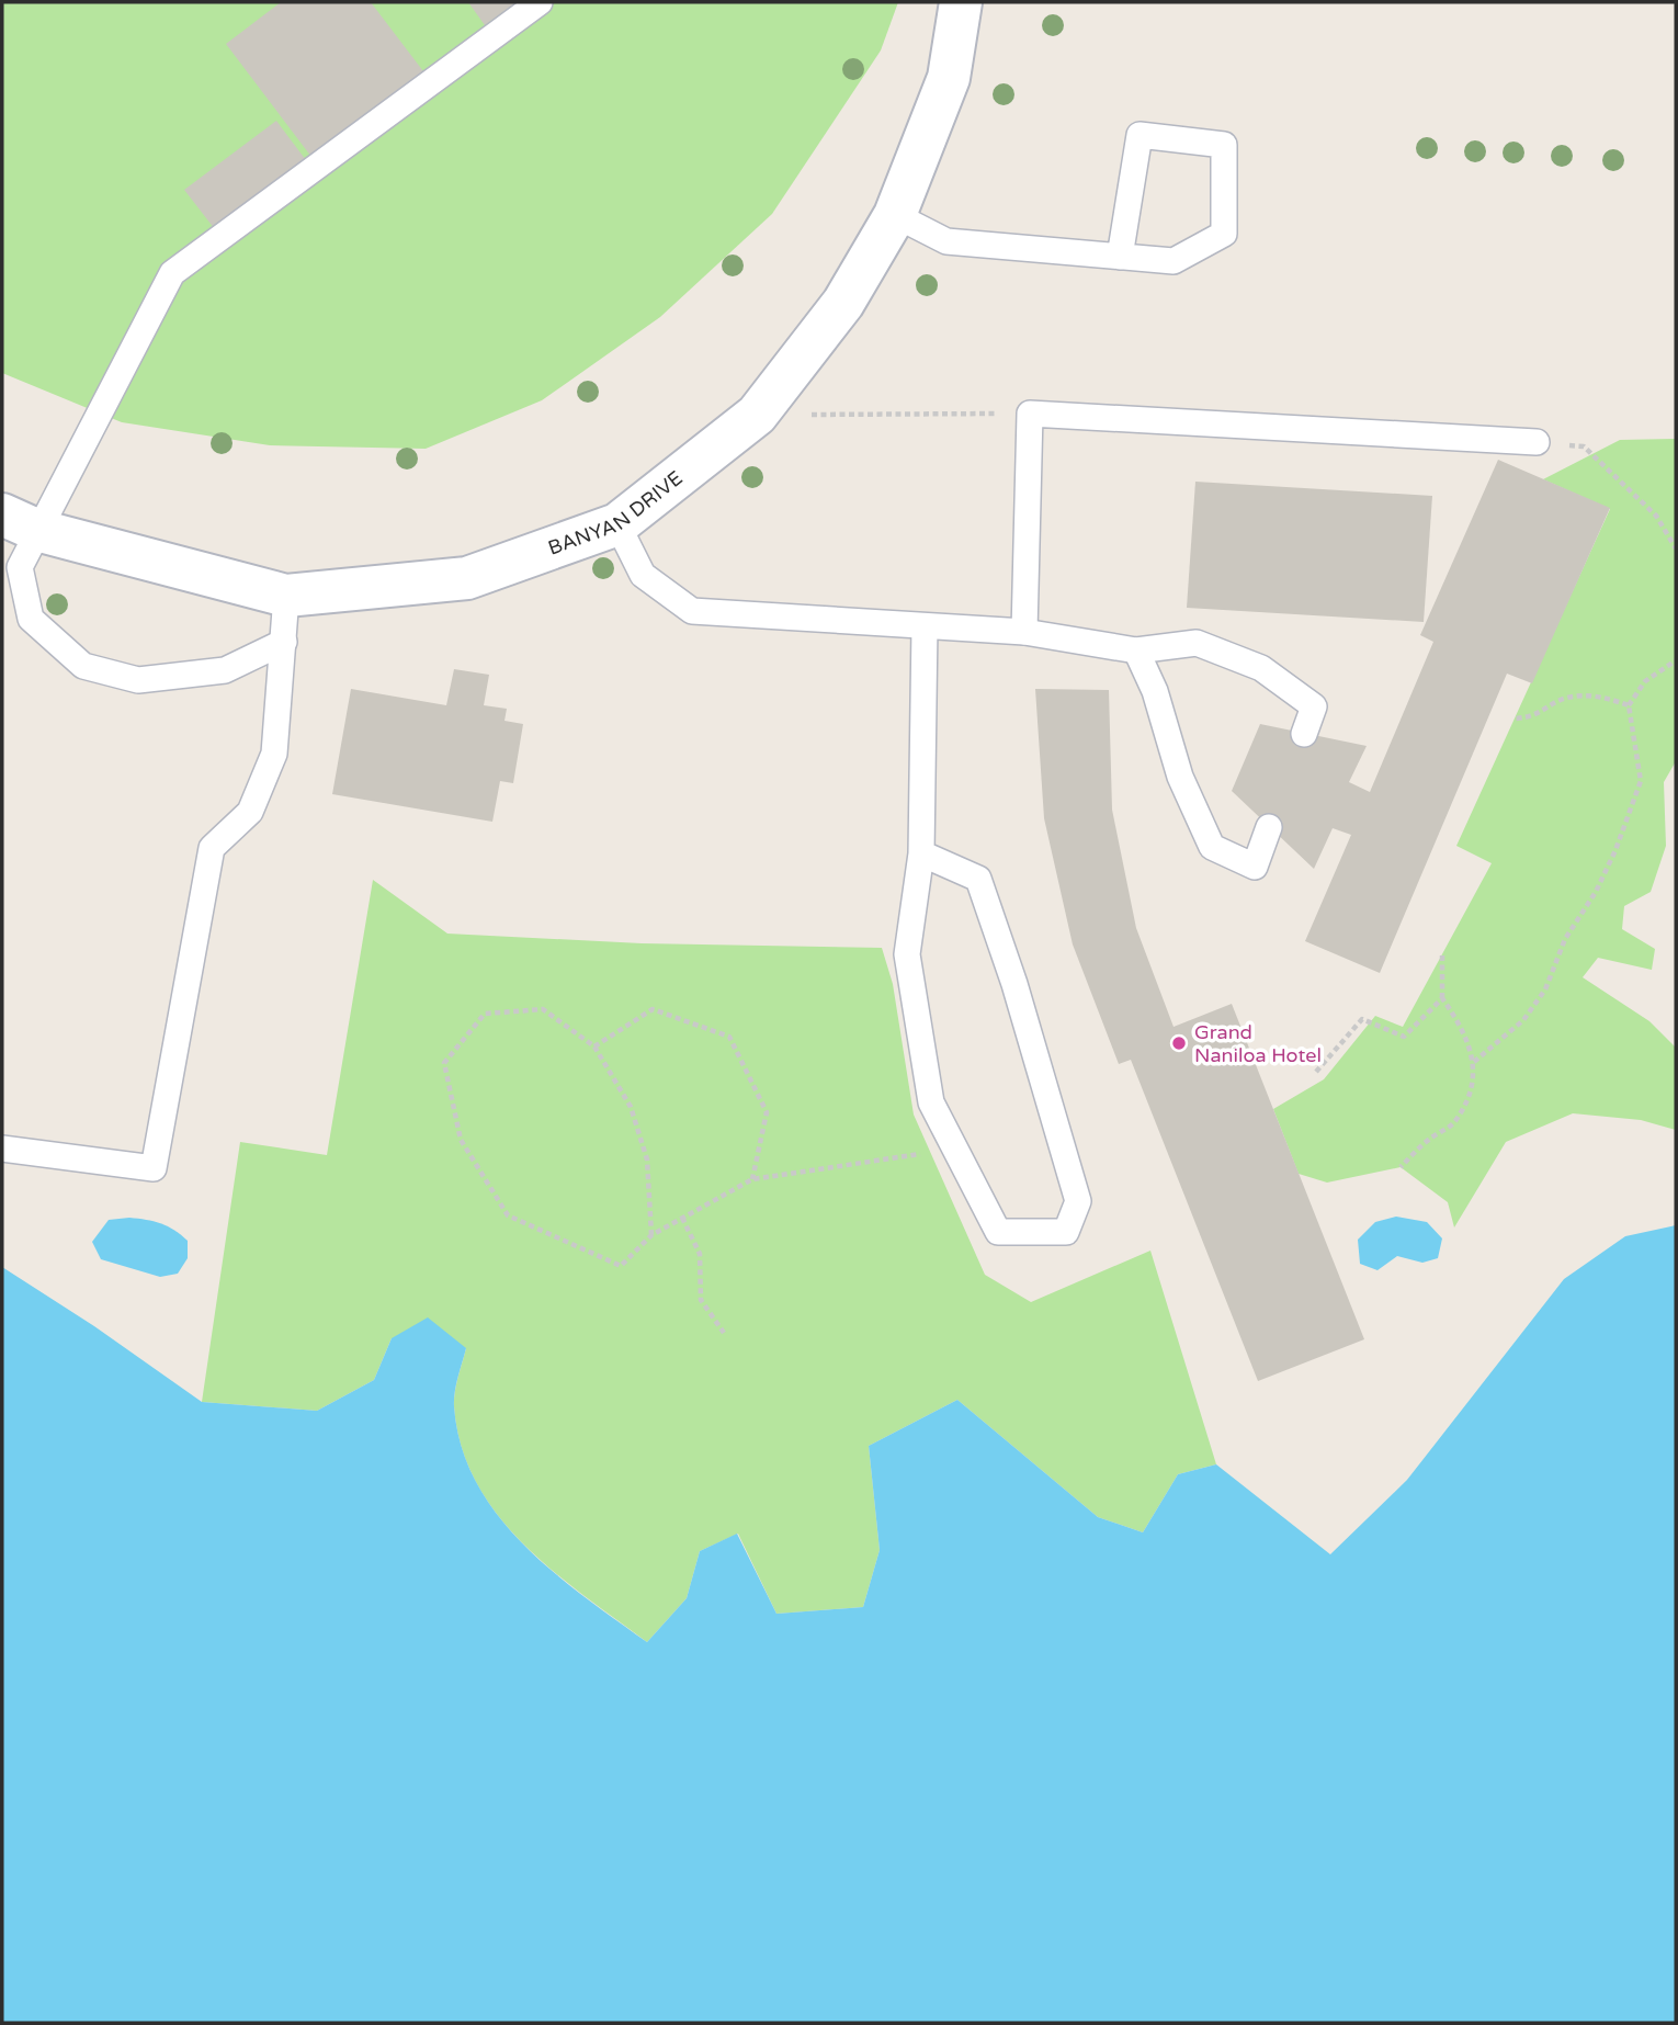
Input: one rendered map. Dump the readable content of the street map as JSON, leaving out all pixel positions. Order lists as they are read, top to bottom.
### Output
{
  "streets": {
    "street": ["BANYAN DRIVE"]
  },
  "places": ["Grand Naniloa Hotel"]
}
